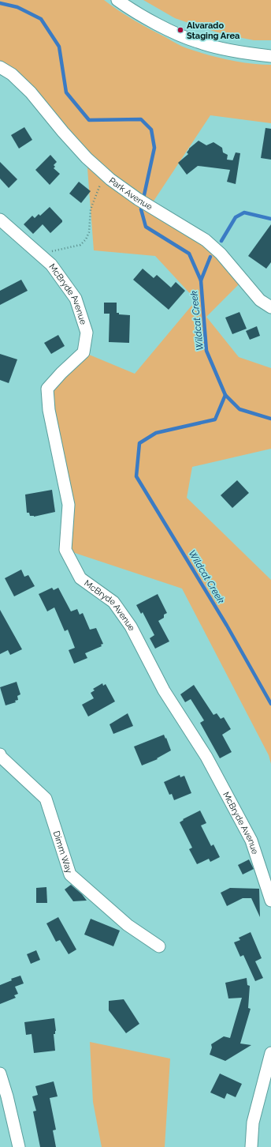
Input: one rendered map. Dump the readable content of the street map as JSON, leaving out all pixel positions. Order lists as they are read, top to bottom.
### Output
{
  "streets": {
    "street": ["Park Avenue", "McBryde Avenue", "Dimm Way"]
  },
  "water": ["Wildcat Creek"],
  "places": ["Alvarado Staging Area"]
}
